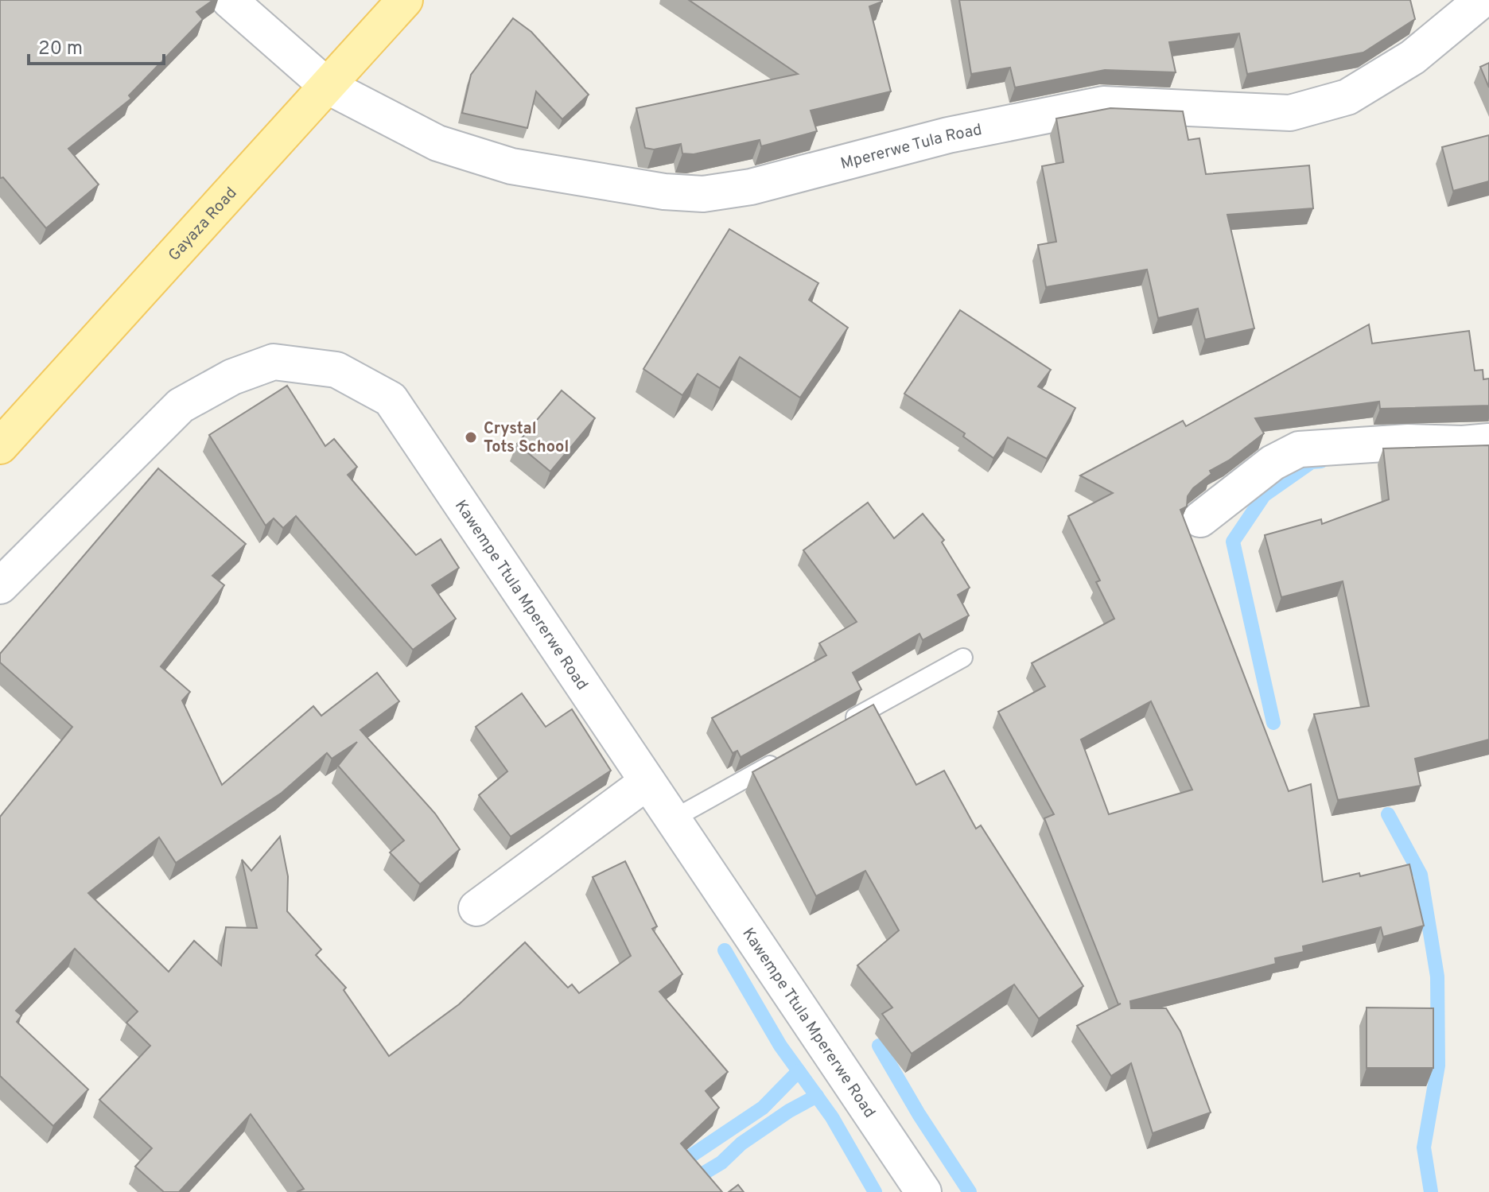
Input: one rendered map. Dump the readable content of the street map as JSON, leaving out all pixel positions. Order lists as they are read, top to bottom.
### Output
{
  "streets": {
    "main road": ["Gayaza Road"],
    "street": ["Mpererwe Tula Road", "Kawempe Ttula Mpererwe Road"]
  },
  "crossings": [
    ["Mpererwe Tula Road", "Gayaza Road"]
  ],
  "places": ["Crystal Tots School"],
  "scale_bar": "20 m"
}
